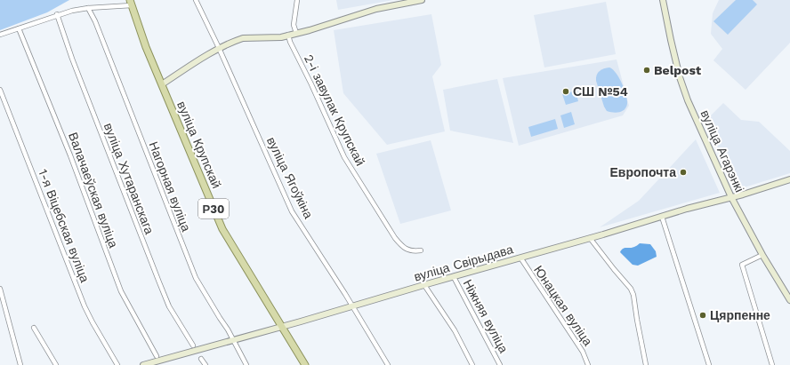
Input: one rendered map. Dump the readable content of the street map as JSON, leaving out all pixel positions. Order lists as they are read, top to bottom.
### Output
{
  "streets": {
    "main road": [
      "вуліца Крупскай",
      "вуліца Агарэнкі",
      "Р30",
      "вуліца Свірыдава"
    ],
    "street": [
      "2-і завулак Крупскай",
      "вуліца Ягоўкіна",
      "вуліца Хутаранскага",
      "Нагорная вуліца",
      "Валачаеўская вуліца",
      "1-я Віцебская вуліца",
      "Юнацкая вуліца",
      "Ніжняя вуліца"
    ]
  },
  "crossings": [
    ["вуліца Крупскай", "вуліца Свірыдава"],
    ["вуліца Агарэнкі", "вуліца Свірыдава"],
    ["вуліца Ягоўкіна", "вуліца Свірыдава"],
    ["Нагорная вуліца", "вуліца Свірыдава"],
    ["вуліца Свірыдава", "Юнацкая вуліца"],
    ["вуліца Свірыдава", "Ніжняя вуліца"]
  ],
  "places": [
    "Belpost",
    "СШ №54",
    "Европочта",
    "Цярпенне"
  ]
}
